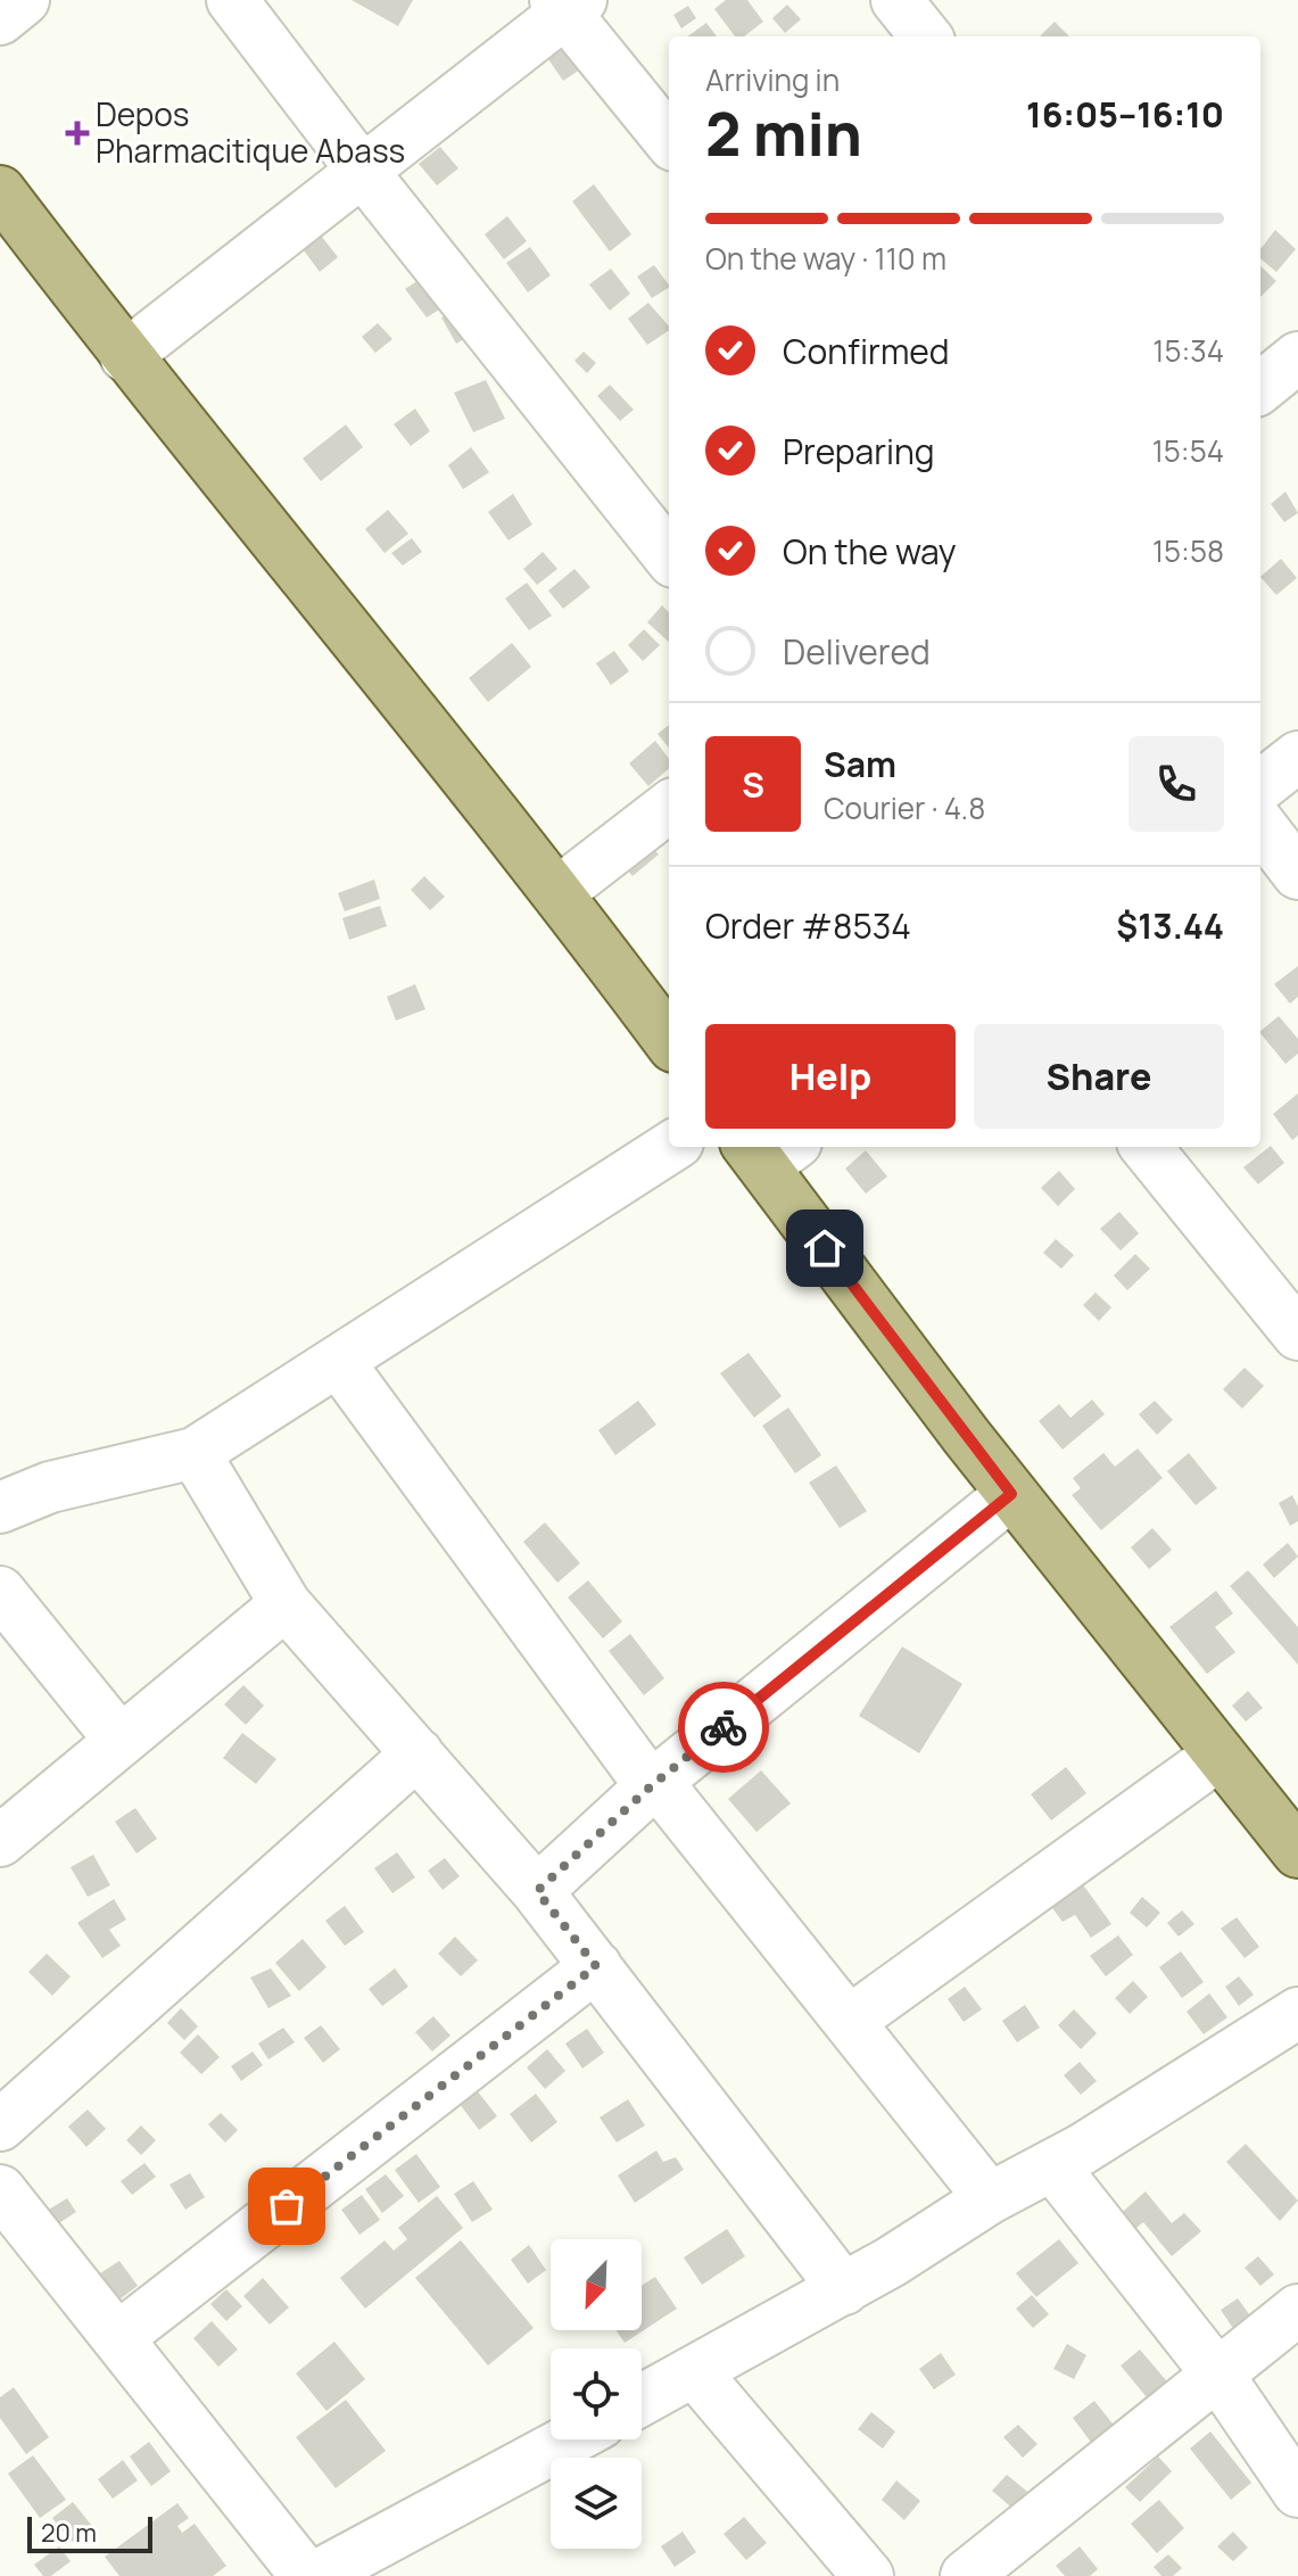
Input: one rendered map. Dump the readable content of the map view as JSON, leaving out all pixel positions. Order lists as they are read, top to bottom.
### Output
{
  "places": {
    "health": ["Depos Pharmacitique Abass"]
  },
  "scale_bar": "20 m",
  "north": "bottom left",
  "page": {
    "heading": ["2 min", "Arriving in", "16:05–16:10"],
    "panel": [
      "Sam",
      "Courier · 4.8",
      "Order #8534",
      "$13.44"
    ],
    "bar": "On the way · 110 m",
    "list": [
      ["Confirmed", "15:34"],
      ["Preparing", "15:54"],
      ["On the way", "15:58"],
      "Delivered"
    ],
    "round": "S",
    "buttons": ["Help", "Share"],
    "scale": "20 m"
  }
}
